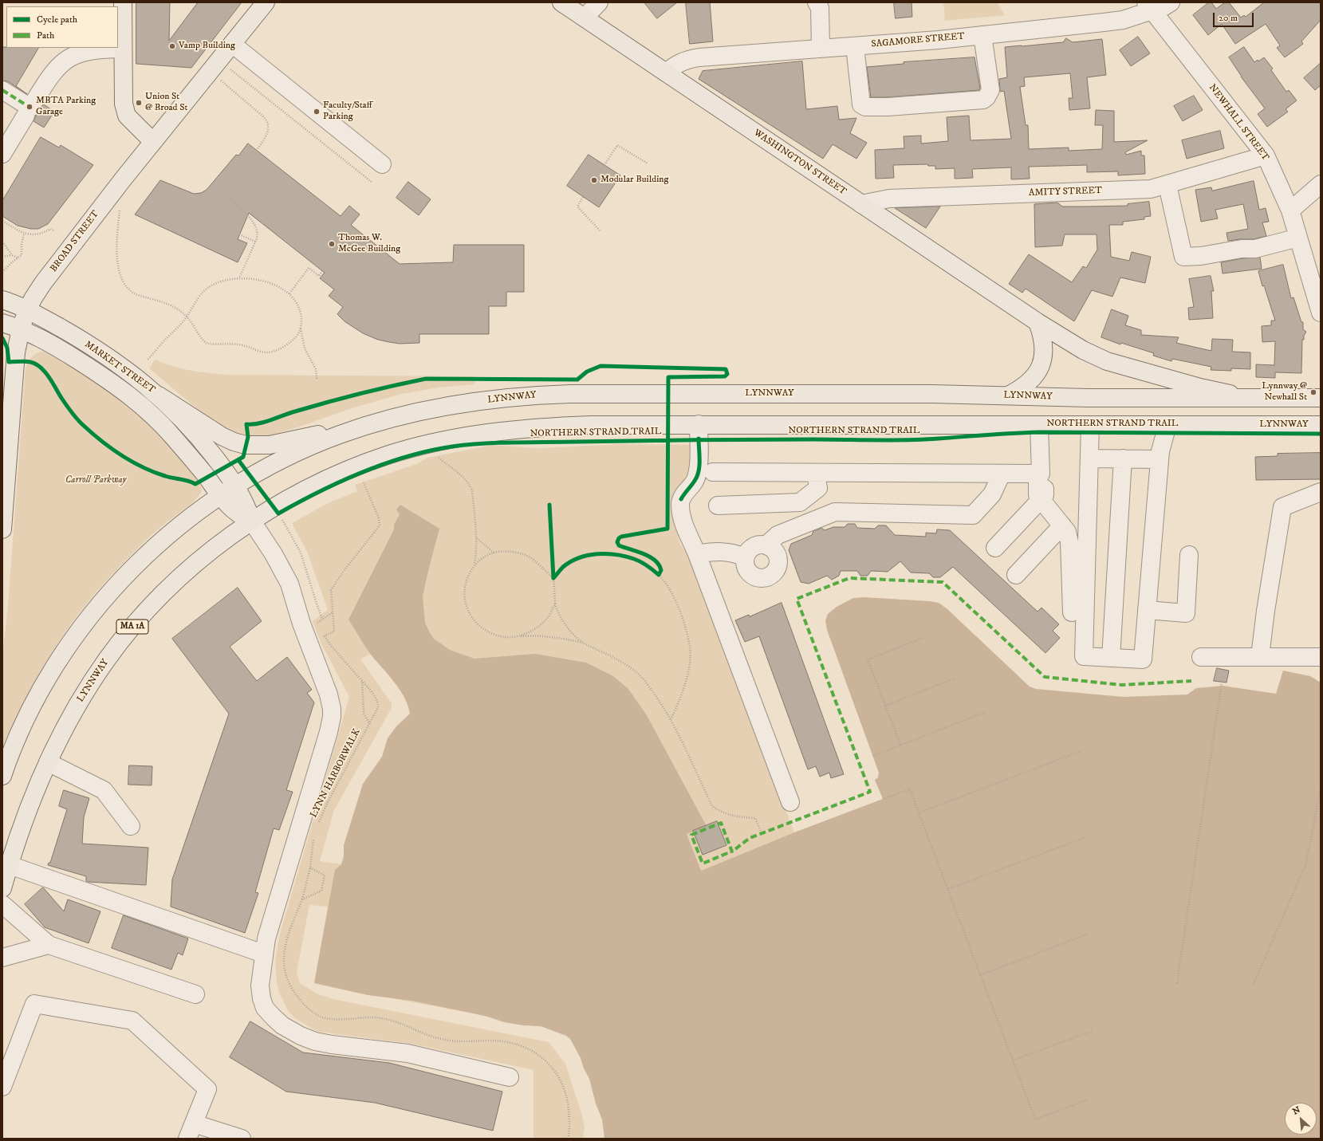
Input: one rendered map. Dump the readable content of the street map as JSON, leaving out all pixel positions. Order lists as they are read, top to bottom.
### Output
{
  "streets": {
    "main road": [
      "WASHINGTON STREET",
      "BROAD STREET",
      "MARKET STREET",
      "LYNNWAY",
      "MA 1A"
    ],
    "street": ["SAGAMORE STREET", "NEWHALL STREET", "AMITY STREET"],
    "path": ["LYNN HARBORWALK"],
    "cycle path": ["NORTHERN STRAND TRAIL"]
  },
  "crossings": [
    ["SAGAMORE STREET", "NEWHALL STREET"],
    ["SAGAMORE STREET", "WASHINGTON STREET"],
    ["NEWHALL STREET", "AMITY STREET"],
    ["WASHINGTON STREET", "AMITY STREET"],
    ["WASHINGTON STREET", "LYNNWAY"],
    ["BROAD STREET", "MARKET STREET"],
    ["MARKET STREET", "LYNNWAY"]
  ],
  "parks": ["Carroll Parkway"],
  "places": [
    "Vamp Building",
    "Union St @ Broad St",
    "MBTA Parking Garage",
    "Faculty/Staff Parking",
    "Modular Building",
    "Thomas W. McGee Building",
    "Lynnway @ Newhall St"
  ],
  "legend": ["Cycle path", "Path"],
  "scale_bar": "20 m",
  "north": "top left"
}
